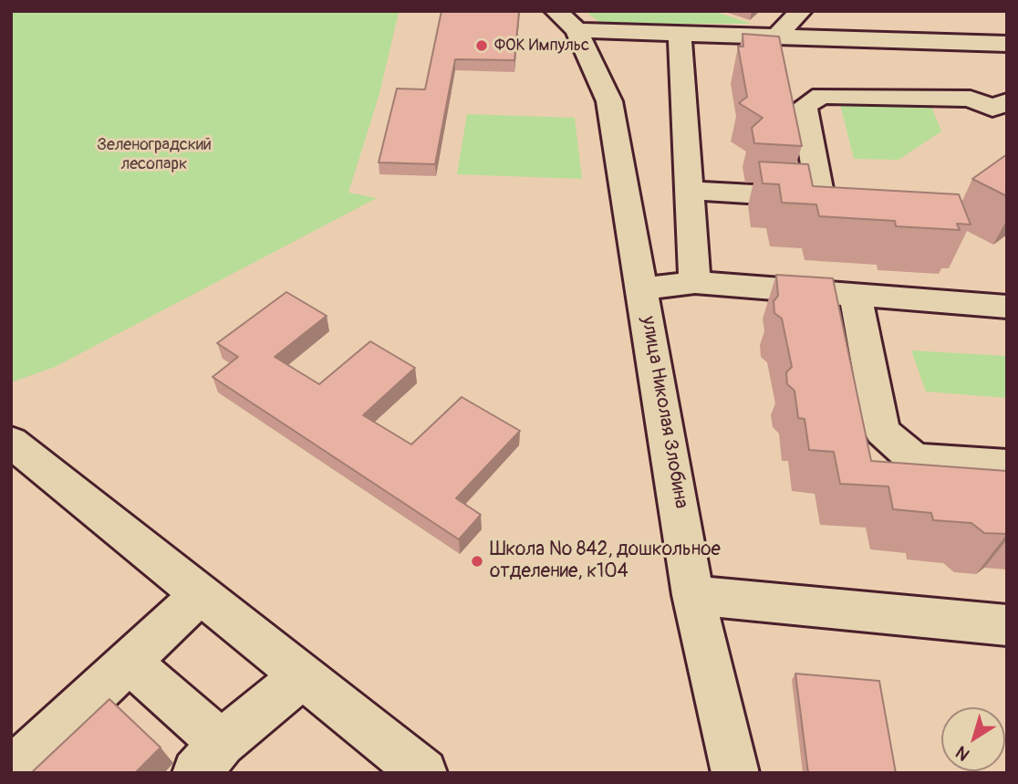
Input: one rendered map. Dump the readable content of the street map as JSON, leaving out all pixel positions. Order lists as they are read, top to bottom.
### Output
{
  "streets": {
    "street": ["улица Николая Злобина"]
  },
  "parks": ["Зеленоградский лесопарк"],
  "places": ["ФОК Импульс", "Школа № 842, дошкольное отделение, к104"],
  "north": "bottom left"
}
